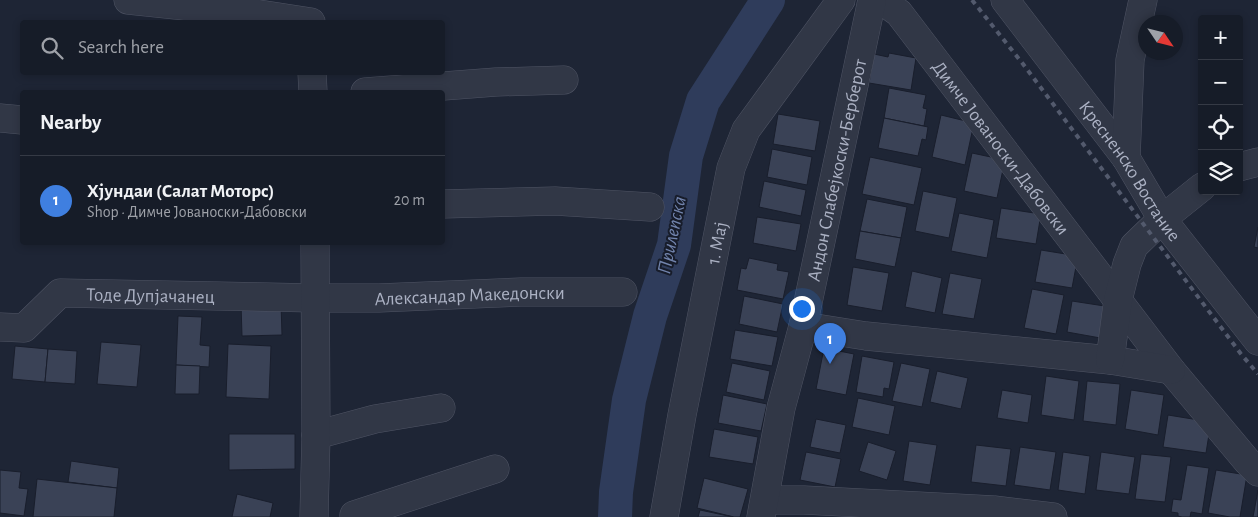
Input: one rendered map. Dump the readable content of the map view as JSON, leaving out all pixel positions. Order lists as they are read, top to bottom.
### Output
{
  "streets": {
    "street": [
      "Димче Јованоски-Дабовски",
      "Андон Слабејкоски-Берберот",
      "Кресненско Востание",
      "1. Мај",
      "Тоде Дупјачанец",
      "Александар Македонски"
    ]
  },
  "crossings": [
    ["Тоде Дупјачанец", "Александар Македонски"]
  ],
  "water": ["Прилепска"],
  "north": "bottom right",
  "page": {
    "map_buttons": ["+", "−"],
    "search": "Search here",
    "heading": "Nearby",
    "list": [
      {
        "mark": "1",
        "name": "Хјундаи (Салат Моторс)",
        "note": "Shop · Димче Јованоски-Дабовски",
        "value": "20 m"
      }
    ],
    "pins": "1"
  }
}
